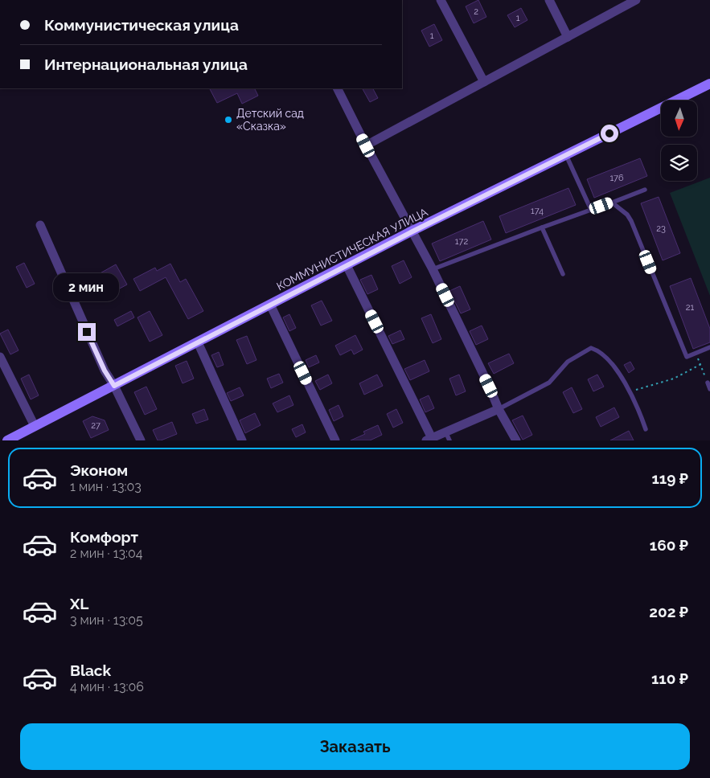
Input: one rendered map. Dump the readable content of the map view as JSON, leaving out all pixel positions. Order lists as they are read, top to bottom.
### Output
{
  "streets": {
    "street": ["КОММУНИСТИЧЕСКАЯ УЛИЦА"]
  },
  "places": ["Детский сад «Сказка»"],
  "house_numbers": [
    "2",
    "1",
    "1",
    "176",
    "174",
    "23",
    "172",
    "21",
    "27"
  ],
  "north": "bottom",
  "page": {
    "banner": ["Коммунистическая улица", "Интернациональная улица"],
    "bubble": "2 мин",
    "list": [
      {
        "name": "Эконом",
        "note": "1 мин · 13:03",
        "value": "119 ₽"
      },
      {
        "name": "Комфорт",
        "note": "2 мин · 13:04",
        "value": "160 ₽"
      },
      {
        "name": "XL",
        "note": "3 мин · 13:05",
        "value": "202 ₽"
      },
      {
        "name": "Black",
        "note": "4 мин · 13:06",
        "value": "110 ₽"
      }
    ],
    "buttons": "Заказать"
  }
}
